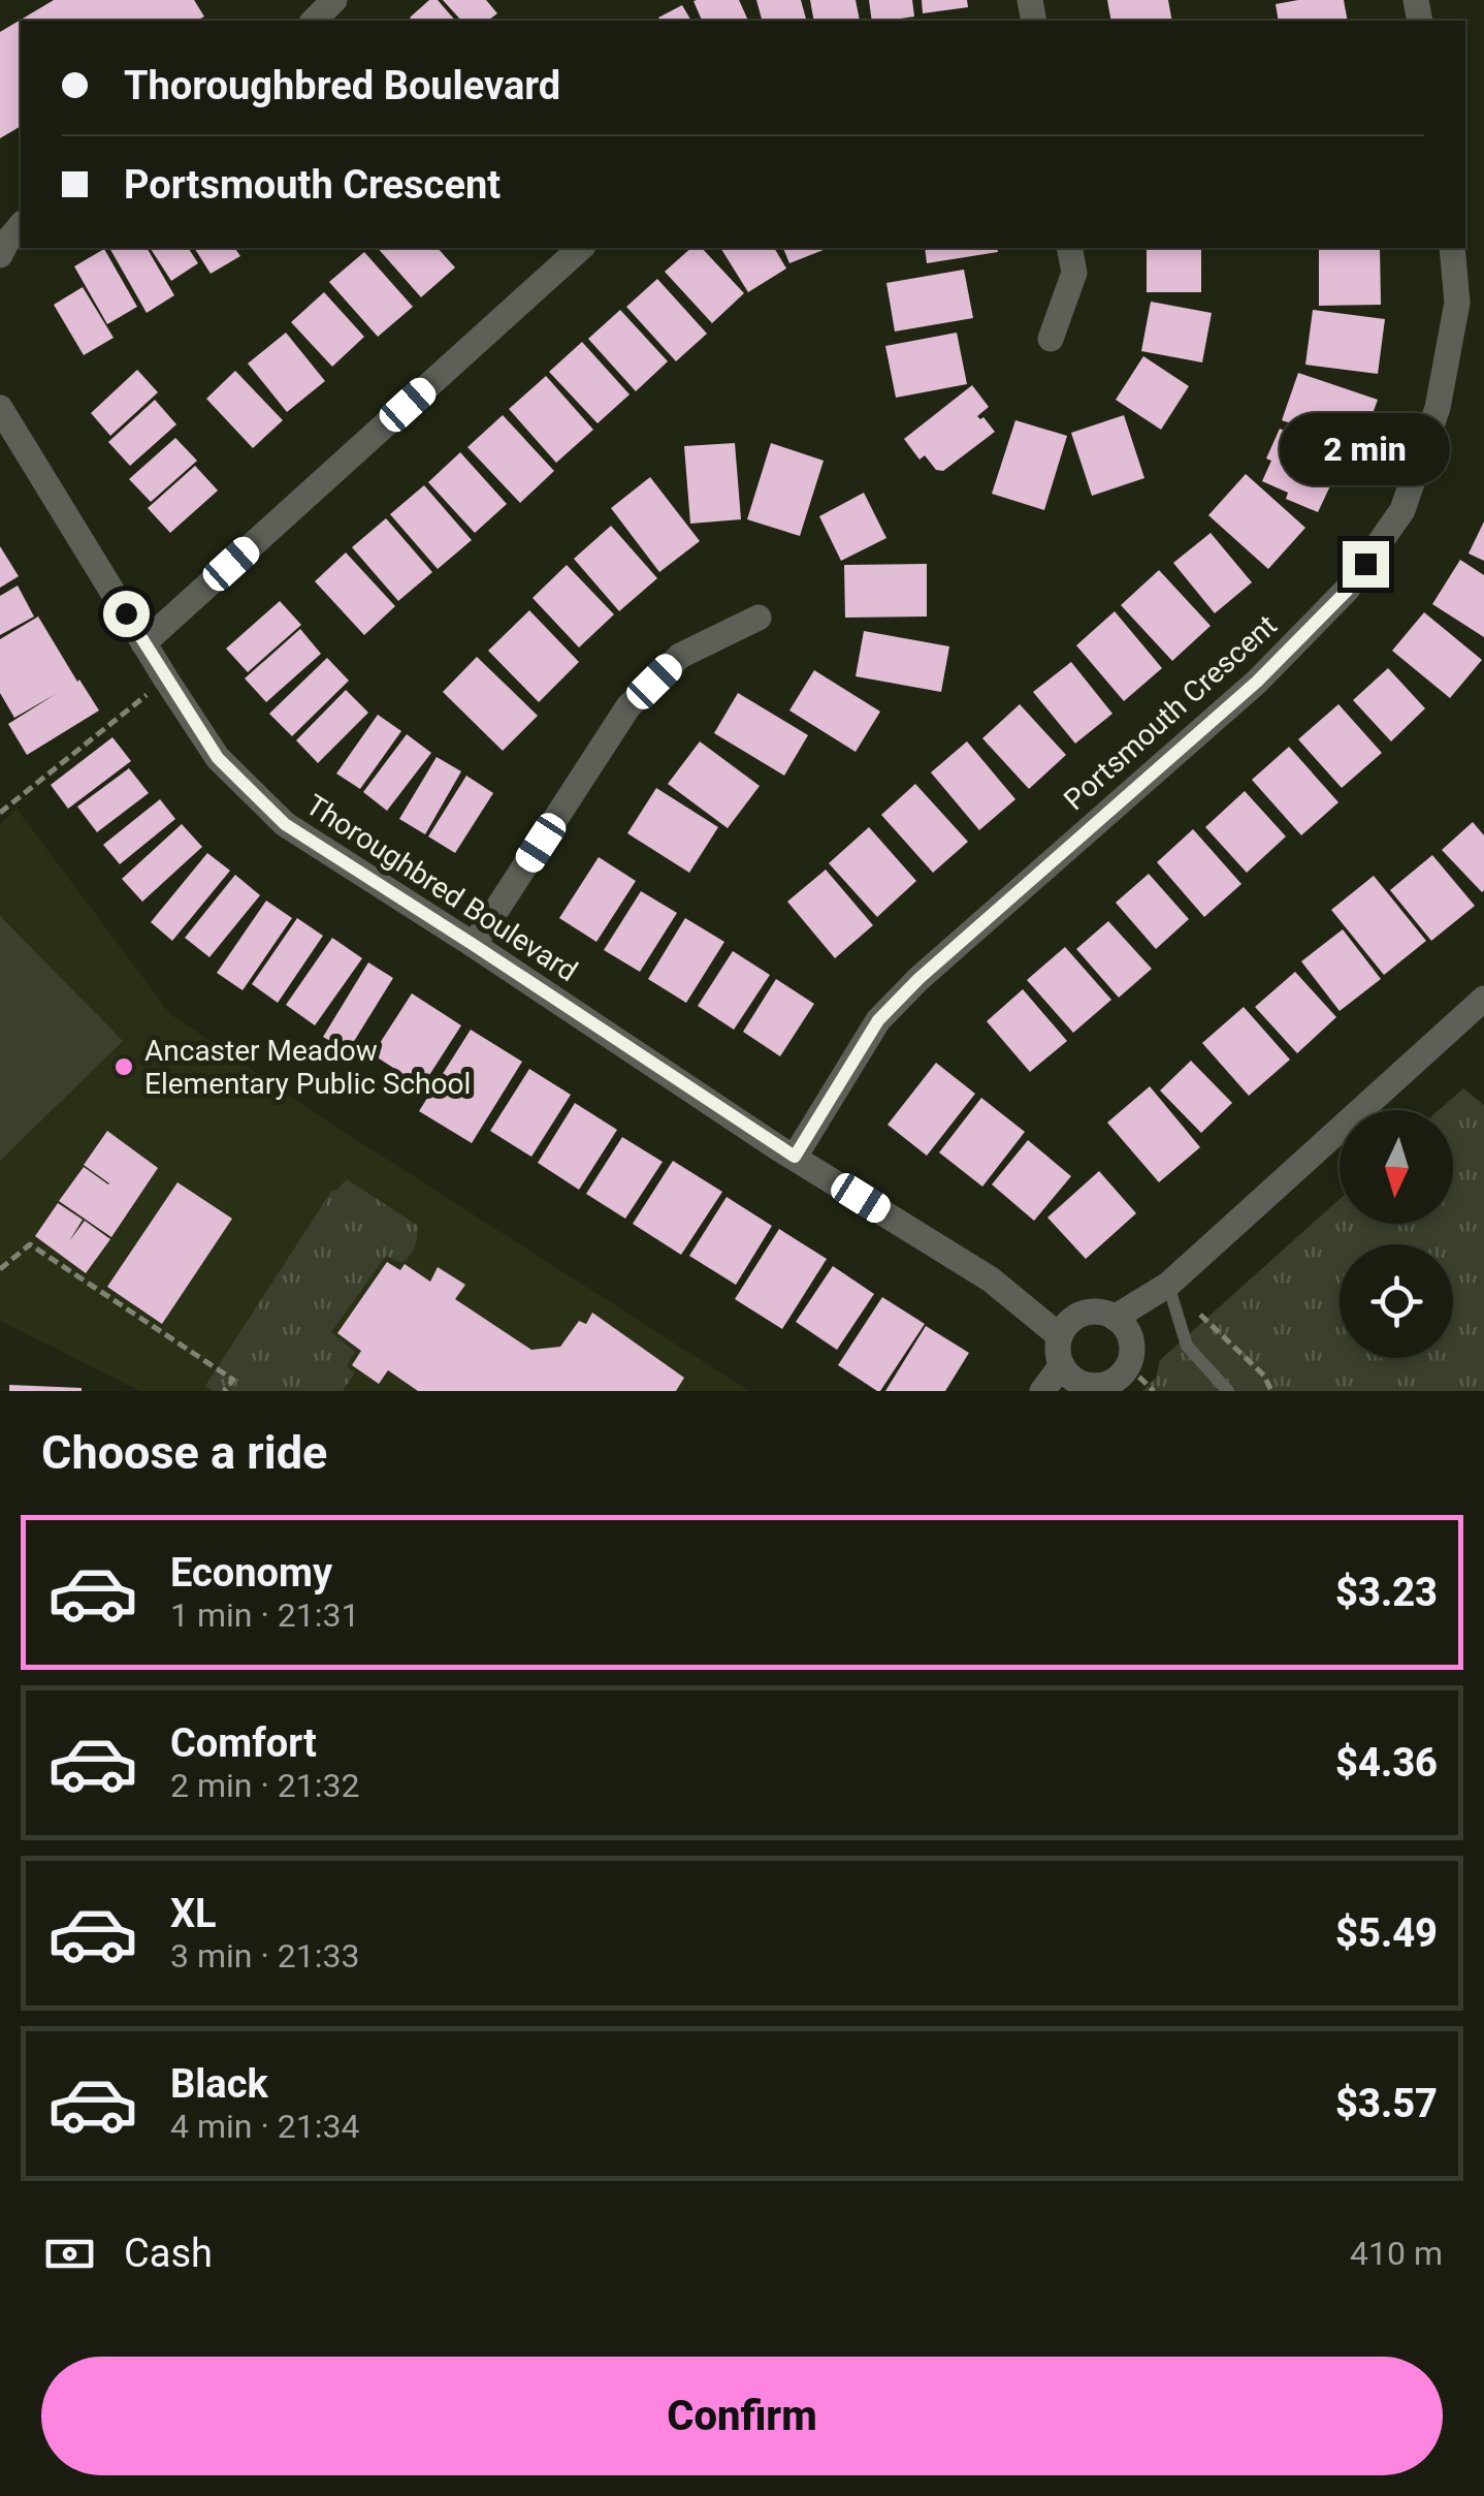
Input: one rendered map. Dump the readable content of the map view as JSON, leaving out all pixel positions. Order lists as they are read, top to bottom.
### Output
{
  "streets": {
    "street": ["Portsmouth Crescent", "Thoroughbred Boulevard"]
  },
  "crossings": [
    ["Portsmouth Crescent", "Thoroughbred Boulevard"]
  ],
  "places": ["Ancaster Meadow Elementary Public School"],
  "north": "bottom",
  "page": {
    "banner": ["Thoroughbred Boulevard", "Portsmouth Crescent"],
    "bubble": "2 min",
    "heading": "Choose a ride",
    "list": [
      {
        "name": "Economy",
        "note": "1 min · 21:31",
        "value": "$3.23"
      },
      {
        "name": "Comfort",
        "note": "2 min · 21:32",
        "value": "$4.36"
      },
      {
        "name": "XL",
        "note": "3 min · 21:33",
        "value": "$5.49"
      },
      {
        "name": "Black",
        "note": "4 min · 21:34",
        "value": "$3.57"
      }
    ],
    "pay": ["Cash", "410 m"],
    "buttons": "Confirm"
  }
}
